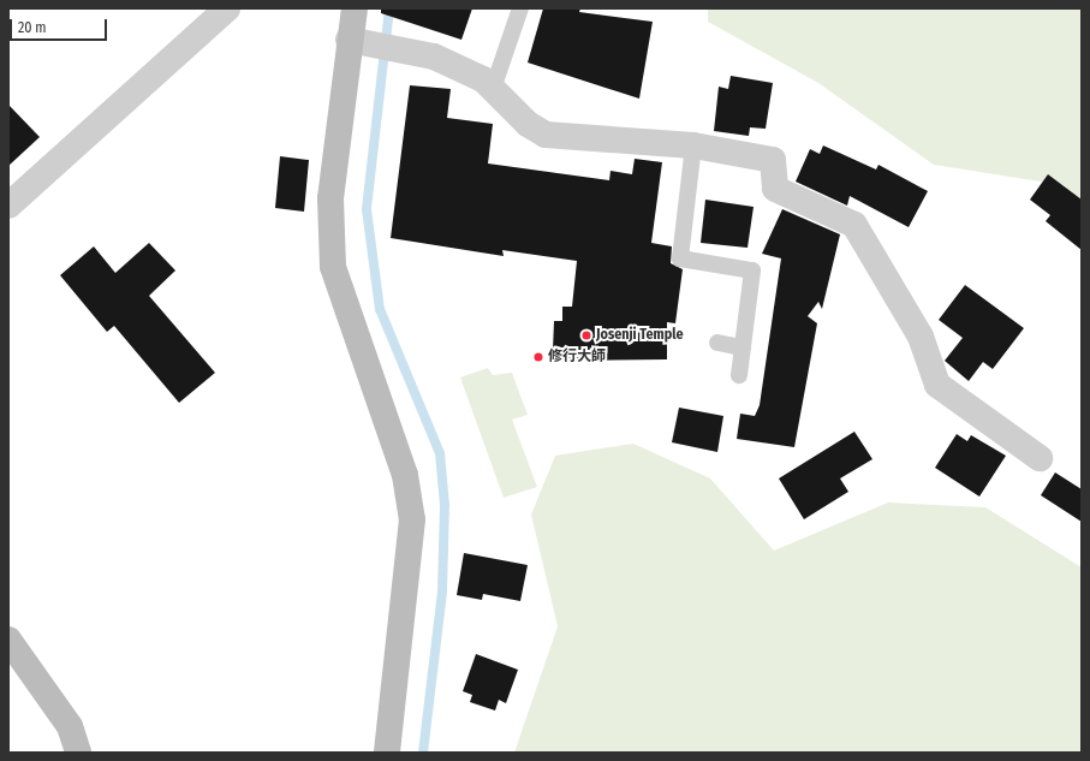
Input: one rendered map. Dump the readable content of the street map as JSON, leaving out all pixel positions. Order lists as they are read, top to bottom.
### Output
{
  "places": ["Josenji Temple", "修行大師"],
  "scale_bar": "20 m"
}
